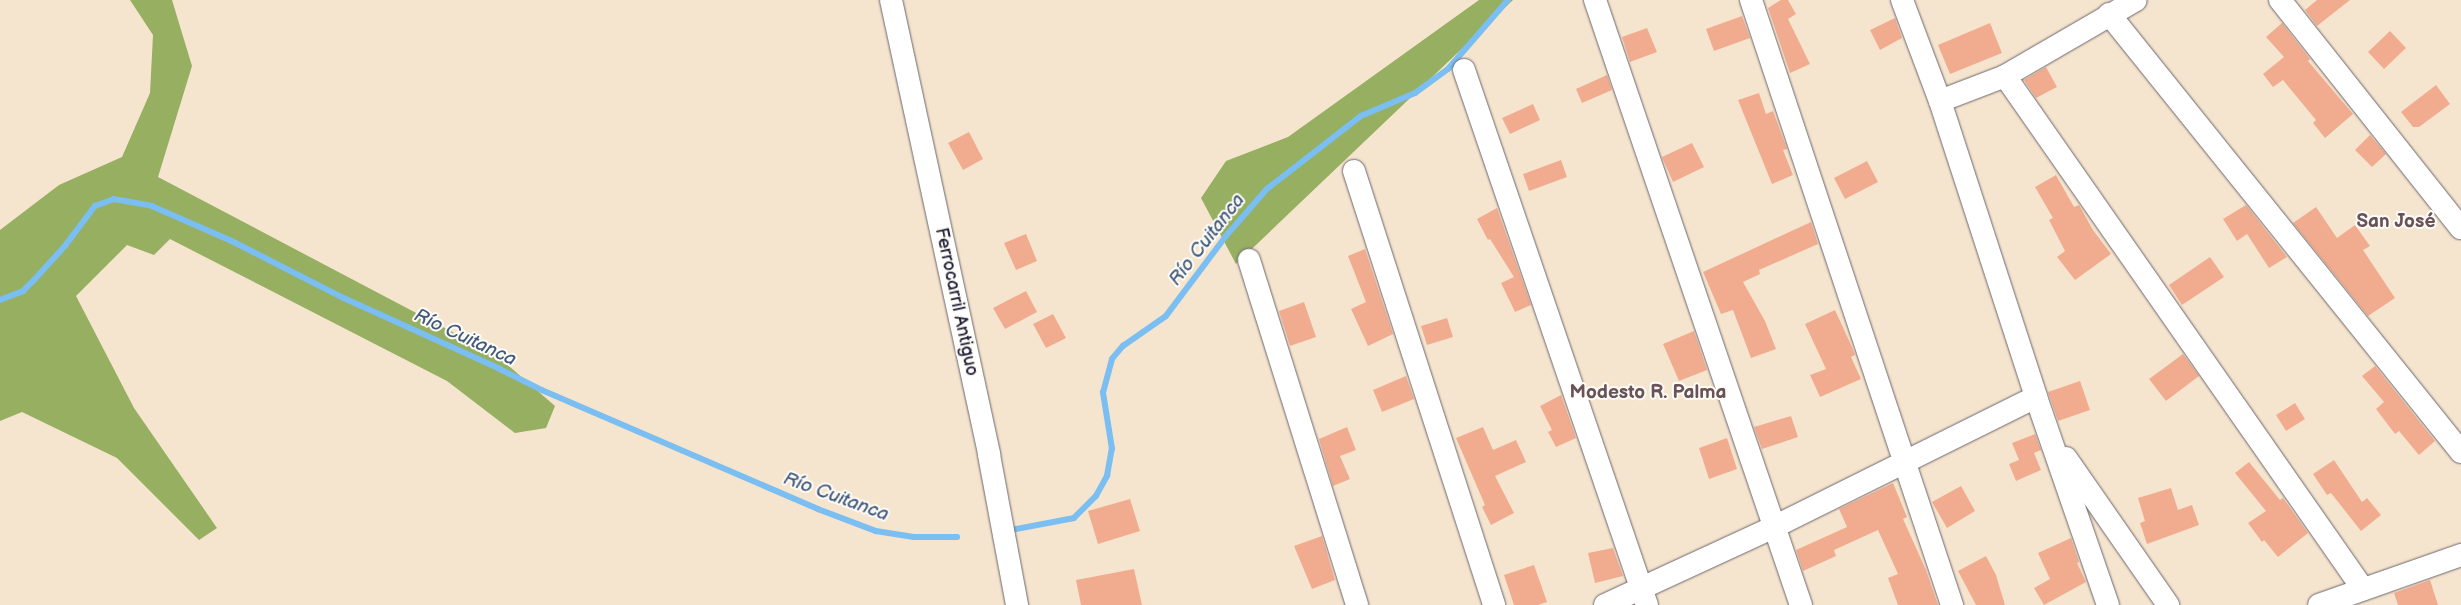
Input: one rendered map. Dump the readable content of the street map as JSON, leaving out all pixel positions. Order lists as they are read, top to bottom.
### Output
{
  "streets": {
    "street": ["Ferrocarril Antiguo"]
  },
  "districts": ["San José", "Modesto R. Palma"],
  "water": ["Río Cuitanca"]
}
